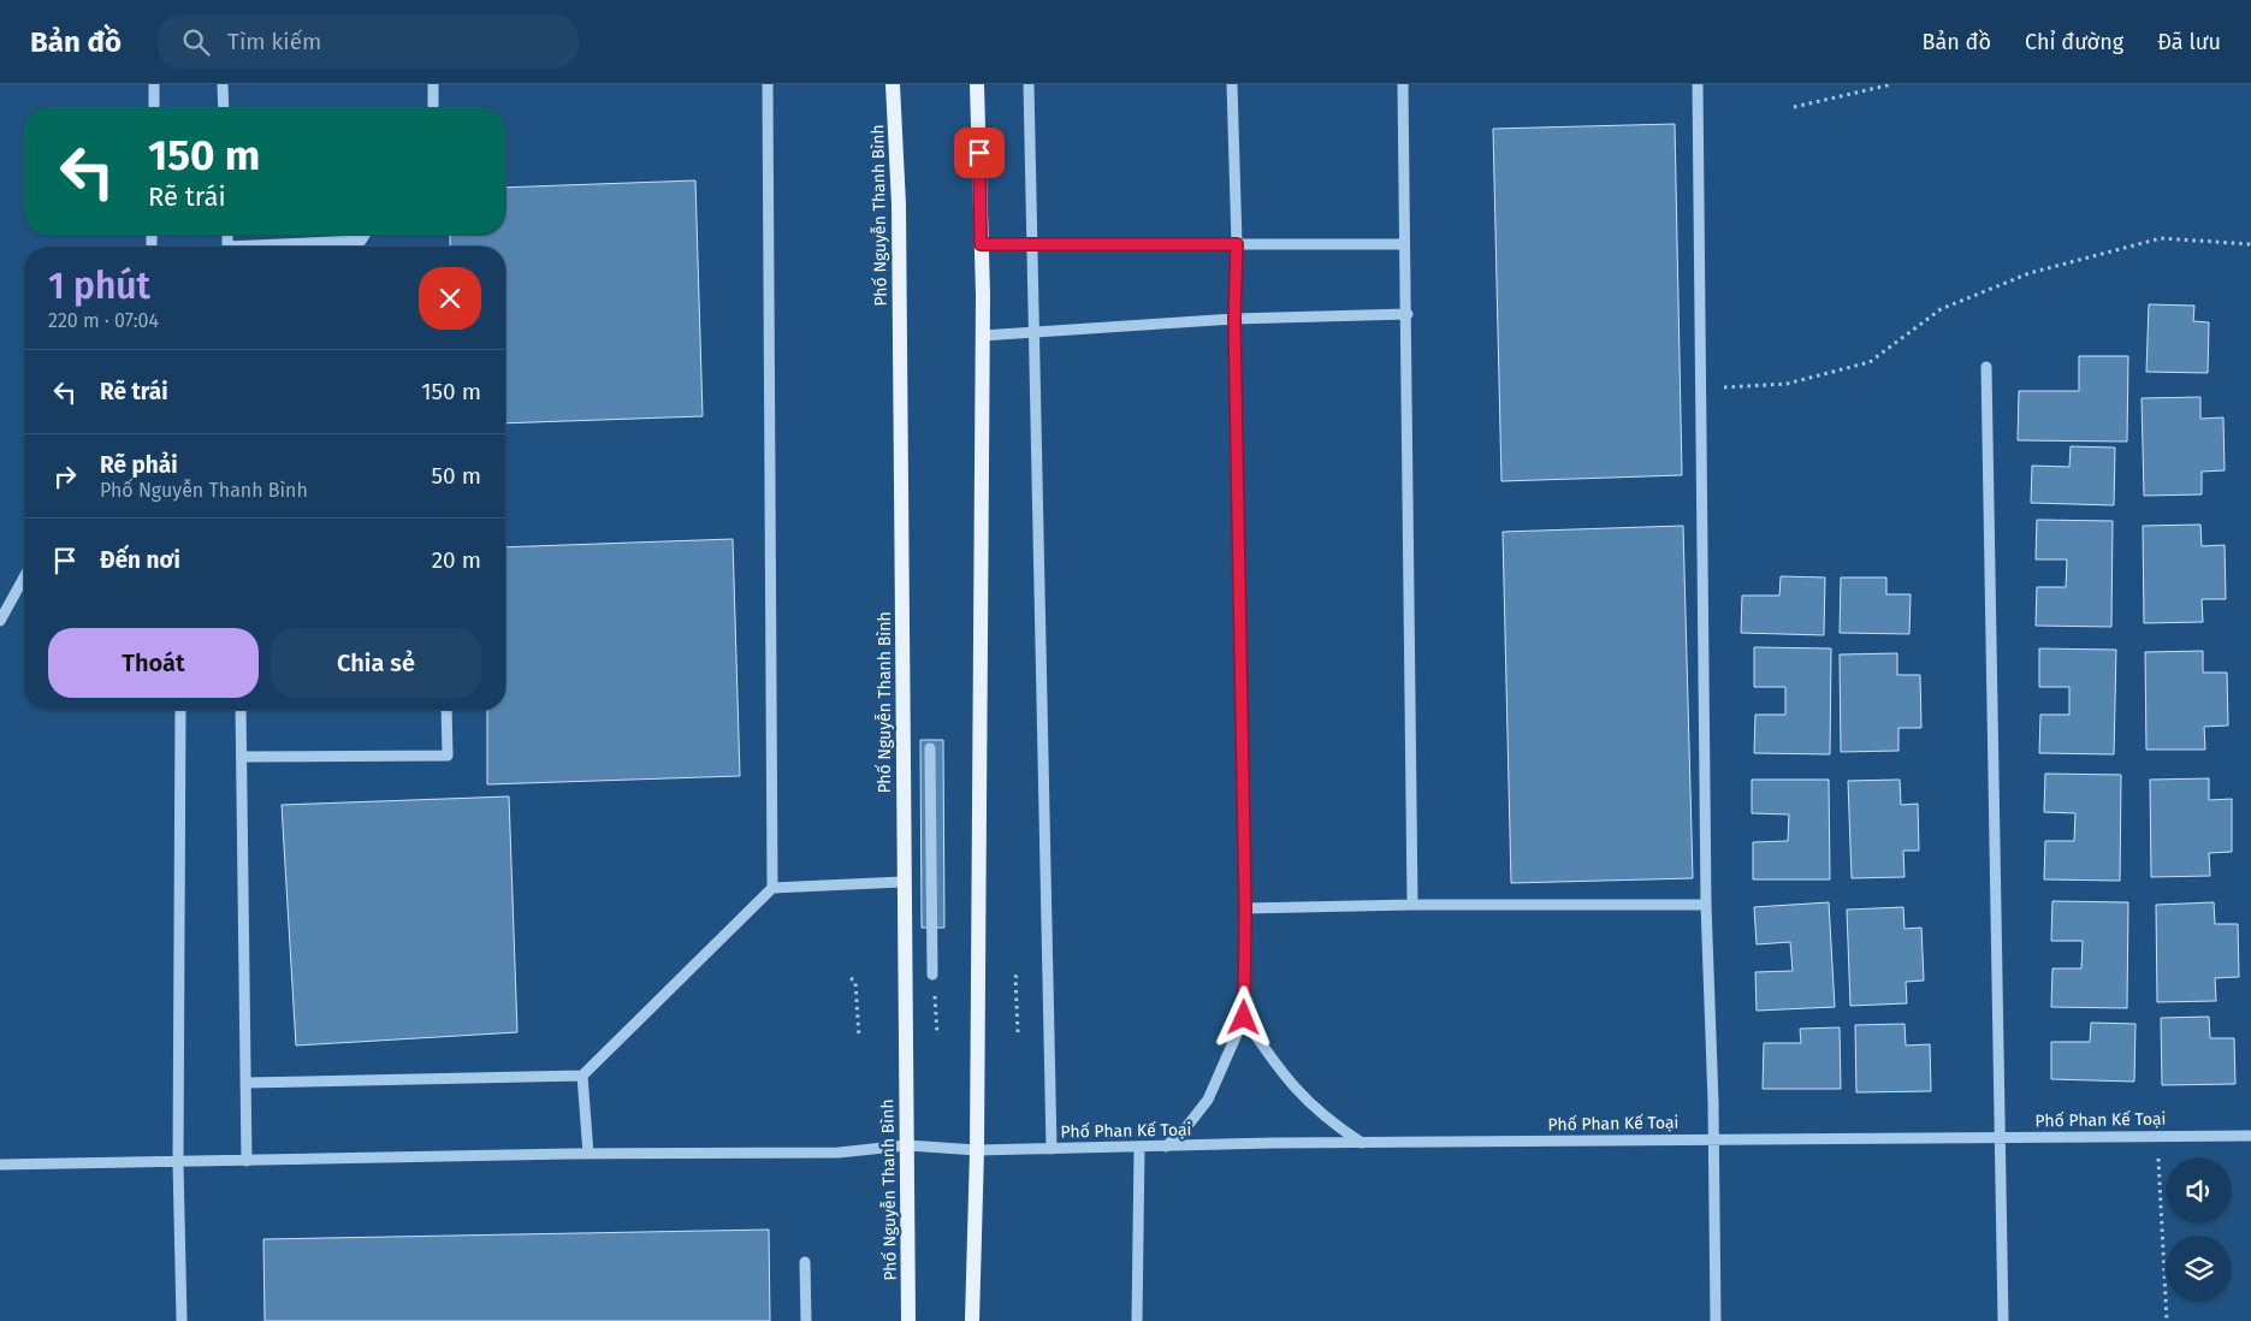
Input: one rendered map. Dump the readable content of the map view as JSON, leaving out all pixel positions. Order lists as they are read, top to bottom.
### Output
{
  "streets": {
    "main road": ["Phố Nguyễn Thanh Bình"],
    "street": ["Phố Phan Kế Toại"]
  },
  "crossings": [
    ["Phố Nguyễn Thanh Bình", "Phố Phan Kế Toại"]
  ],
  "page": {
    "header": "Bản đồ",
    "search": "Tìm kiếm",
    "nav": ["Bản đồ", "Chỉ đường", "Đã lưu"],
    "turn": ["150 m", "Rẽ trái"],
    "heading": ["1 phút", "220 m · 07:04"],
    "list": [
      {
        "name": "Rẽ trái",
        "value": "150 m"
      },
      {
        "name": "Rẽ phải",
        "note": "Phố Nguyễn Thanh Bình",
        "value": "50 m"
      },
      {
        "name": "Đến nơi",
        "value": "20 m"
      }
    ],
    "buttons": ["Thoát", "Chia sẻ"]
  }
}
